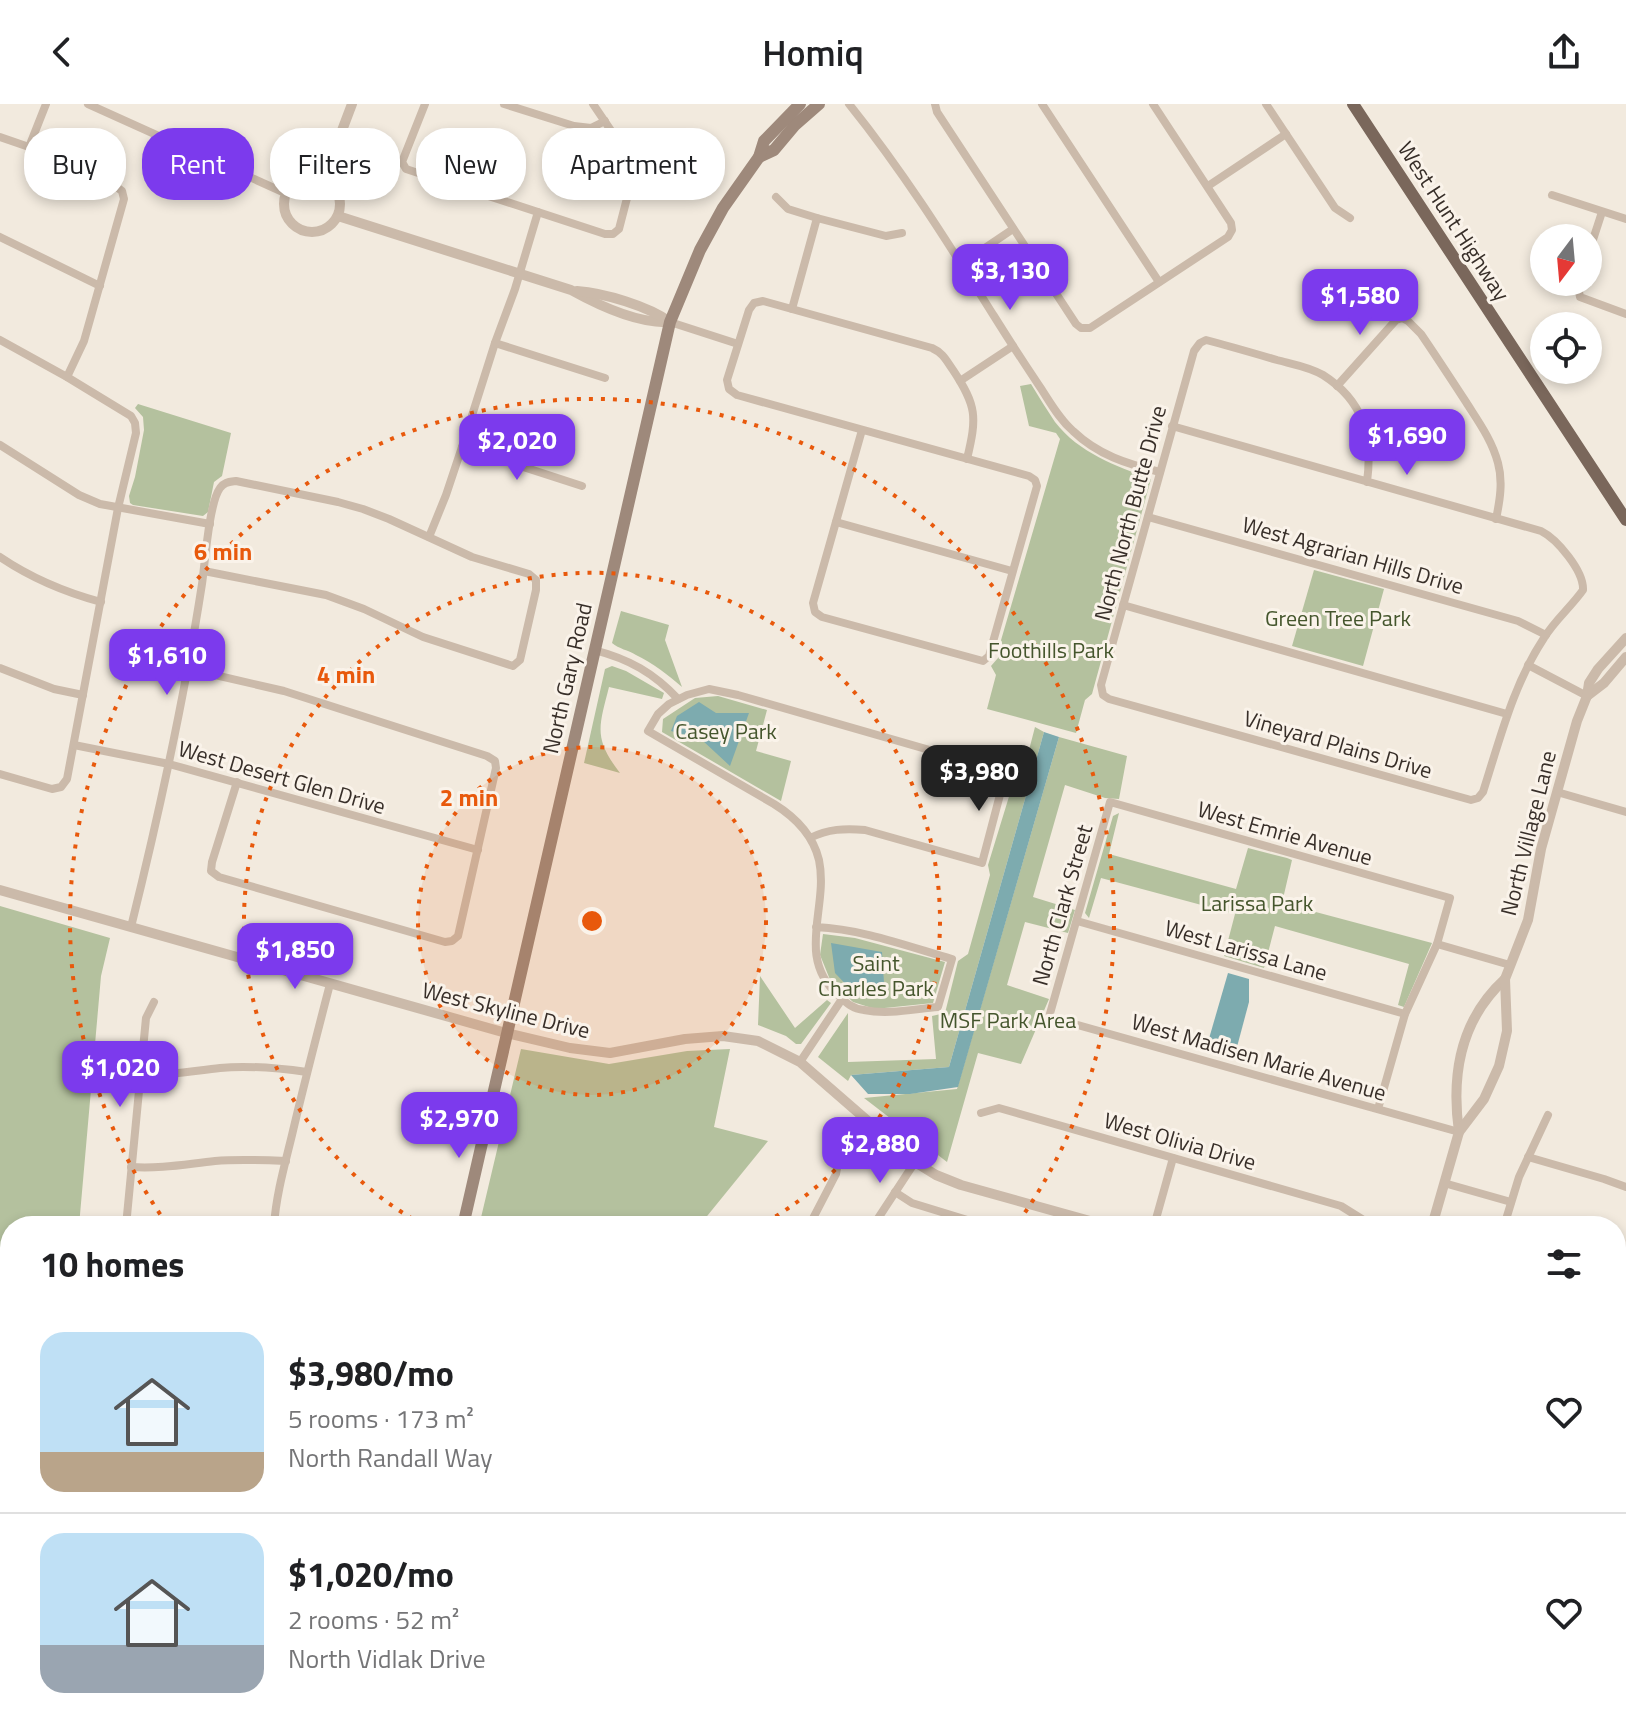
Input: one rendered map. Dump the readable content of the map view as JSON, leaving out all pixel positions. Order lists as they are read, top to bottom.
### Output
{
  "streets": {
    "main road": ["West Hunt Highway", "North Gary Road"],
    "street": [
      "North North Butte Drive",
      "West Agrarian Hills Drive",
      "Vineyard Plains Drive",
      "West Desert Glen Drive",
      "West Emrie Avenue",
      "North Village Lane",
      "North Clark Street",
      "West Larissa Lane",
      "West Skyline Drive",
      "West Madisen Marie Avenue",
      "West Olivia Drive"
    ]
  },
  "crossings": [
    ["North North Butte Drive", "West Agrarian Hills Drive"],
    ["North North Butte Drive", "Vineyard Plains Drive"],
    ["West Agrarian Hills Drive", "Vineyard Plains Drive"],
    ["North Gary Road", "West Skyline Drive"],
    ["West Emrie Avenue", "North Clark Street"],
    ["North Village Lane", "West Madisen Marie Avenue"],
    ["North Clark Street", "West Larissa Lane"],
    ["North Clark Street", "West Madisen Marie Avenue"]
  ],
  "parks": [
    "Green Tree Park",
    "Foothills Park",
    "Casey Park",
    "Larissa Park",
    "Saint Charles Park",
    "MSF Park Area"
  ],
  "north": "bottom",
  "page": {
    "header": "Homiq",
    "chip": [
      "Buy",
      "Rent",
      "Filters",
      "New",
      "Apartment"
    ],
    "price": [
      "$3,130",
      "$1,580",
      "$1,690",
      "$2,020",
      "$1,610",
      "$3,980",
      "$1,850",
      "$1,020",
      "$2,970",
      "$2,880"
    ],
    "heading": "10 homes",
    "list": [
      {
        "name": "$3,980/mo",
        "note": "5 rooms · 173 m² · North Randall Way"
      },
      {
        "name": "$1,020/mo",
        "note": "2 rooms · 52 m² · North Vidlak Drive"
      }
    ]
  },
  "rings": ["6 min", "4 min", "2 min"]
}
